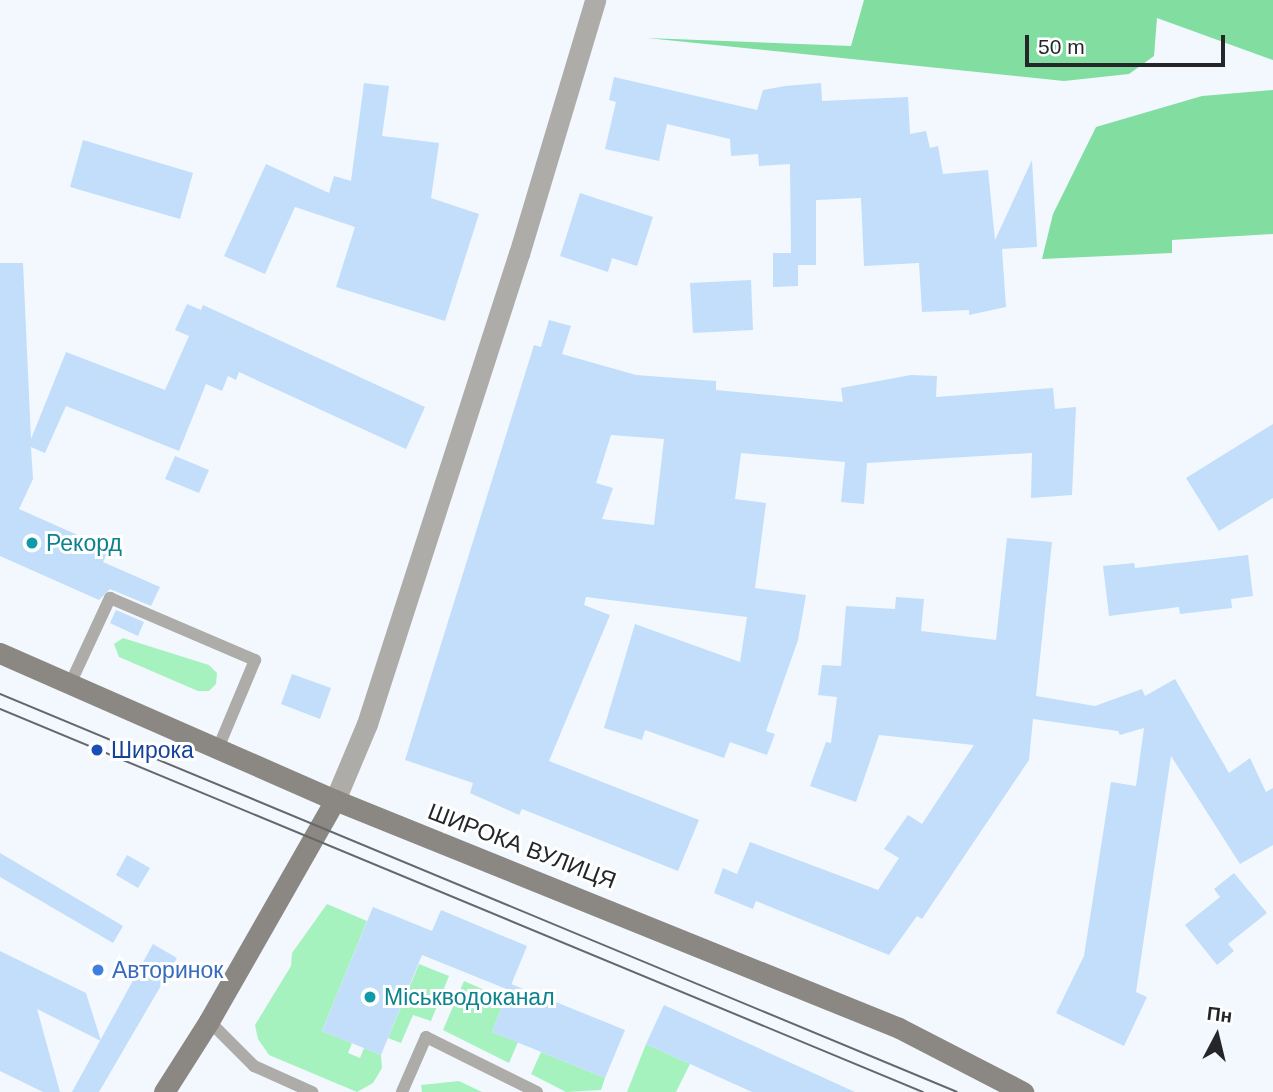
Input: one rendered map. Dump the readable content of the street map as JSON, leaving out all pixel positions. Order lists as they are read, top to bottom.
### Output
{
  "streets": {
    "street": ["ШИРОКА ВУЛИЦЯ"]
  },
  "places": [
    "Рекорд",
    "Широка",
    "Авторинок",
    "Міськводоканал"
  ],
  "scale_bar": "50 m",
  "north": "top"
}
